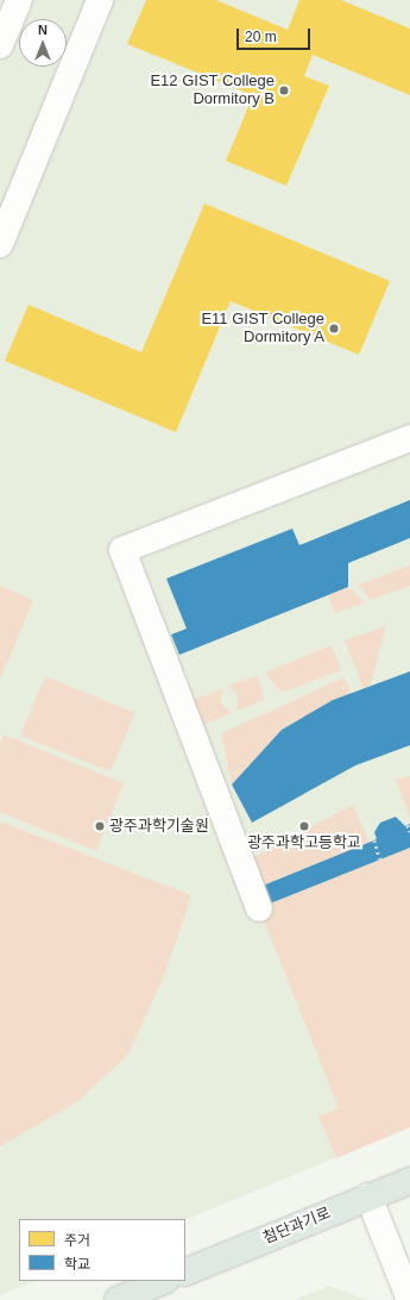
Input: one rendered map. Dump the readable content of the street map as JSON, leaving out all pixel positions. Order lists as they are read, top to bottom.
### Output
{
  "streets": {
    "main road": ["첨단과기로"]
  },
  "places": [
    "E12 GIST College Dormitory B",
    "E11 GIST College Dormitory A",
    "광주과학기술원",
    "광주과학고등학교"
  ],
  "legend": ["주거", "학교"],
  "scale_bar": "20 m",
  "north": "top"
}
